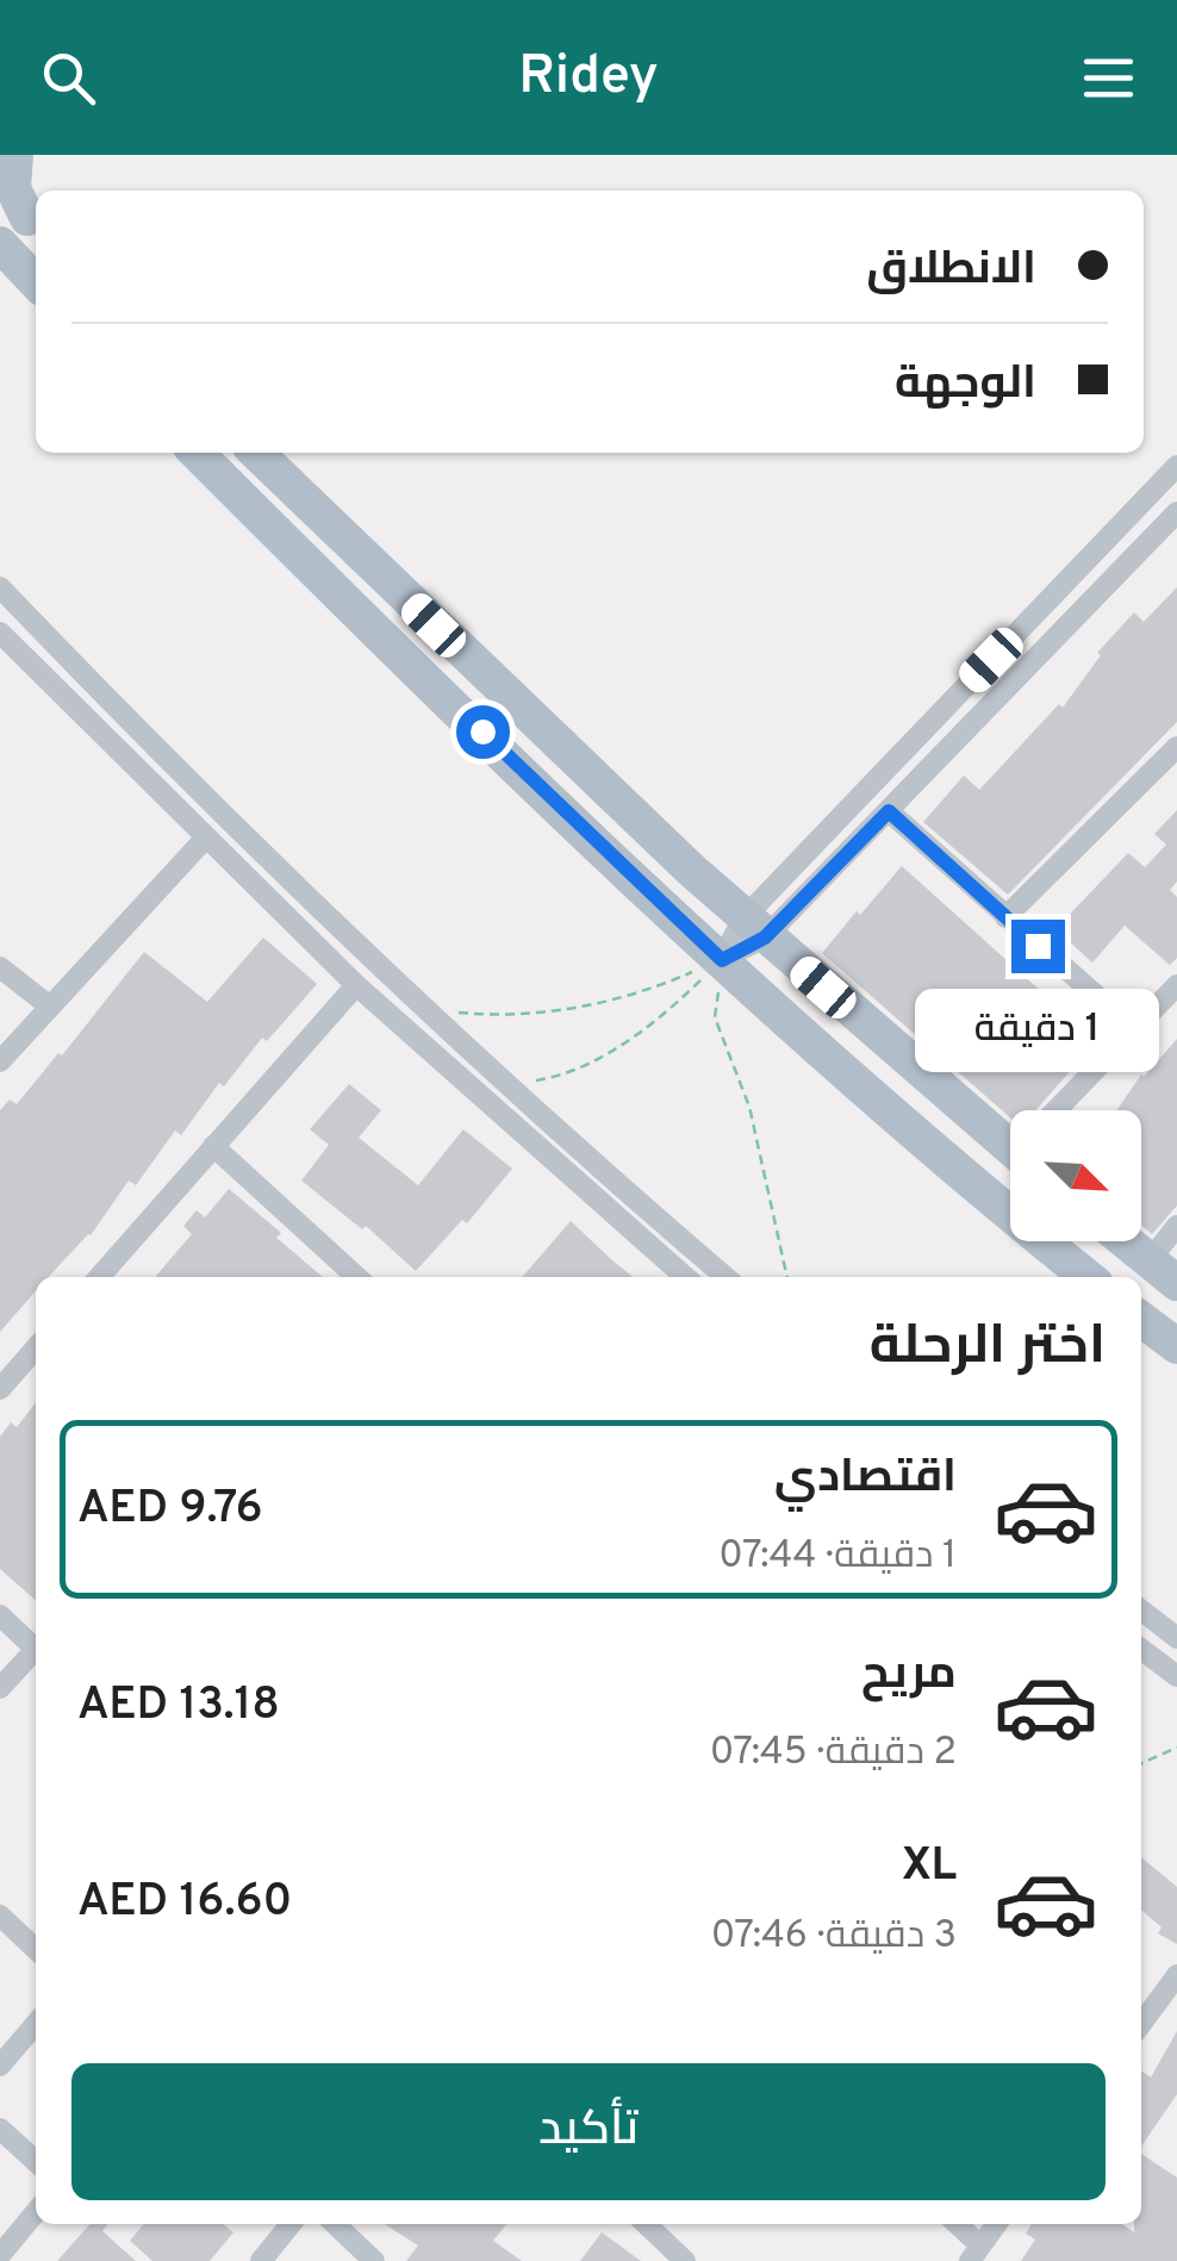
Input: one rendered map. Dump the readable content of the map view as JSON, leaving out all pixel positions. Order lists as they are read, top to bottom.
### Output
{
  "north": "bottom right",
  "page": {
    "header": "Ridey",
    "banner": ["الانطلاق", "الوجهة"],
    "bubble": "1 دقيقة",
    "heading": "اختر الرحلة",
    "list": [
      {
        "name": "اقتصادي",
        "note": "1 دقيقة · 07:44",
        "value": "AED 9.76"
      },
      {
        "name": "مريح",
        "note": "2 دقيقة · 07:45",
        "value": "AED 13.18"
      },
      {
        "name": "XL",
        "note": "3 دقيقة · 07:46",
        "value": "AED 16.60"
      }
    ],
    "buttons": "تأكيد"
  }
}
